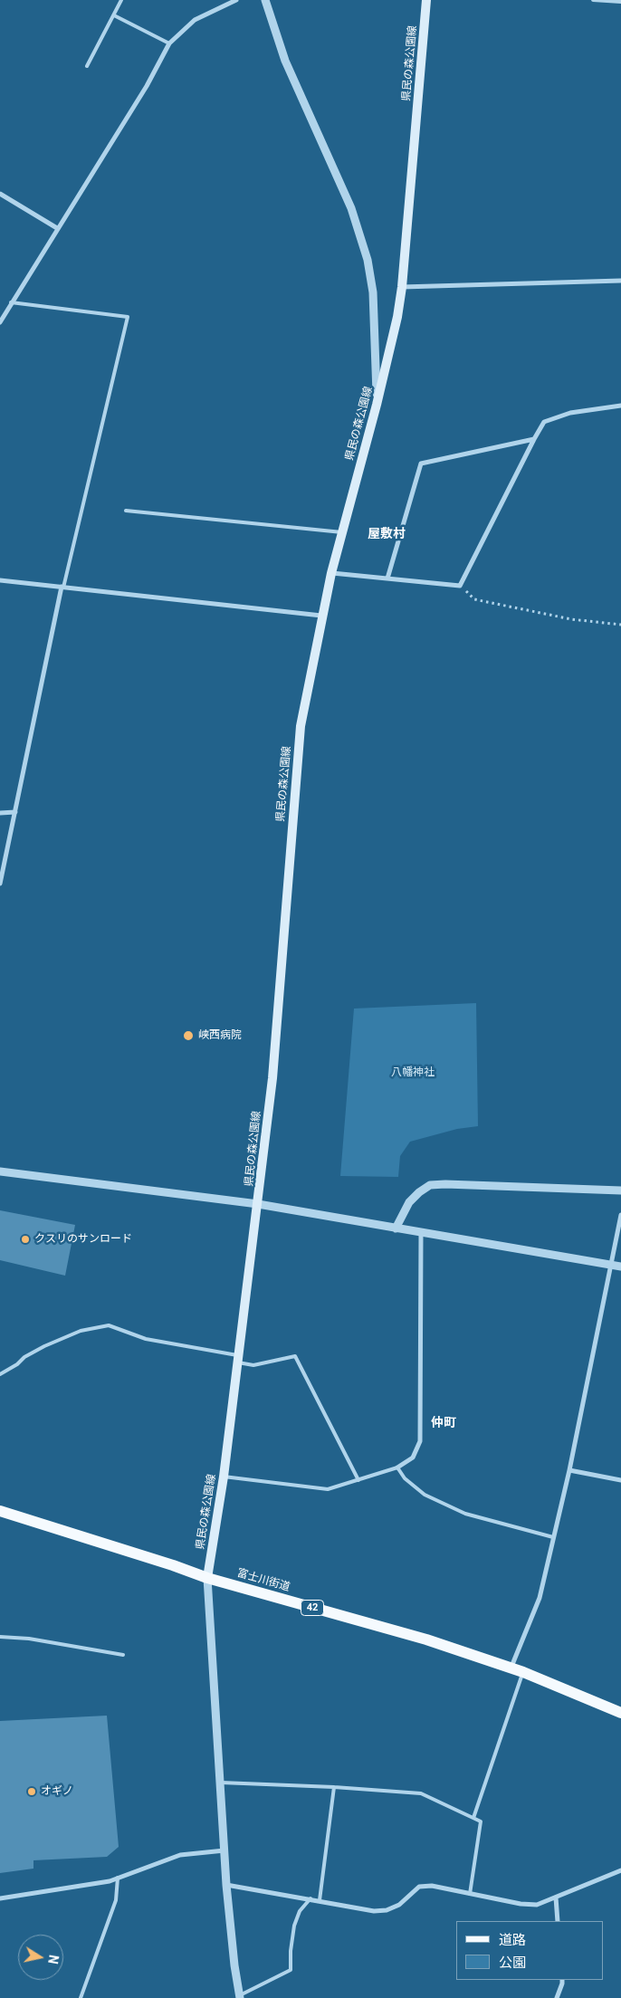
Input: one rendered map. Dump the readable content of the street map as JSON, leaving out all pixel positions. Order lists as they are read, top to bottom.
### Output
{
  "streets": {
    "main road": ["県民の森公園線", "富士川街道", "42"]
  },
  "crossings": [
    ["県民の森公園線", "富士川街道"]
  ],
  "districts": ["屋敷村", "仲町"],
  "parks": ["八幡神社"],
  "places": ["峡西病院", "クスリのサンロード", "オギノ"],
  "legend": ["道路", "公園"],
  "north": "right"
}
